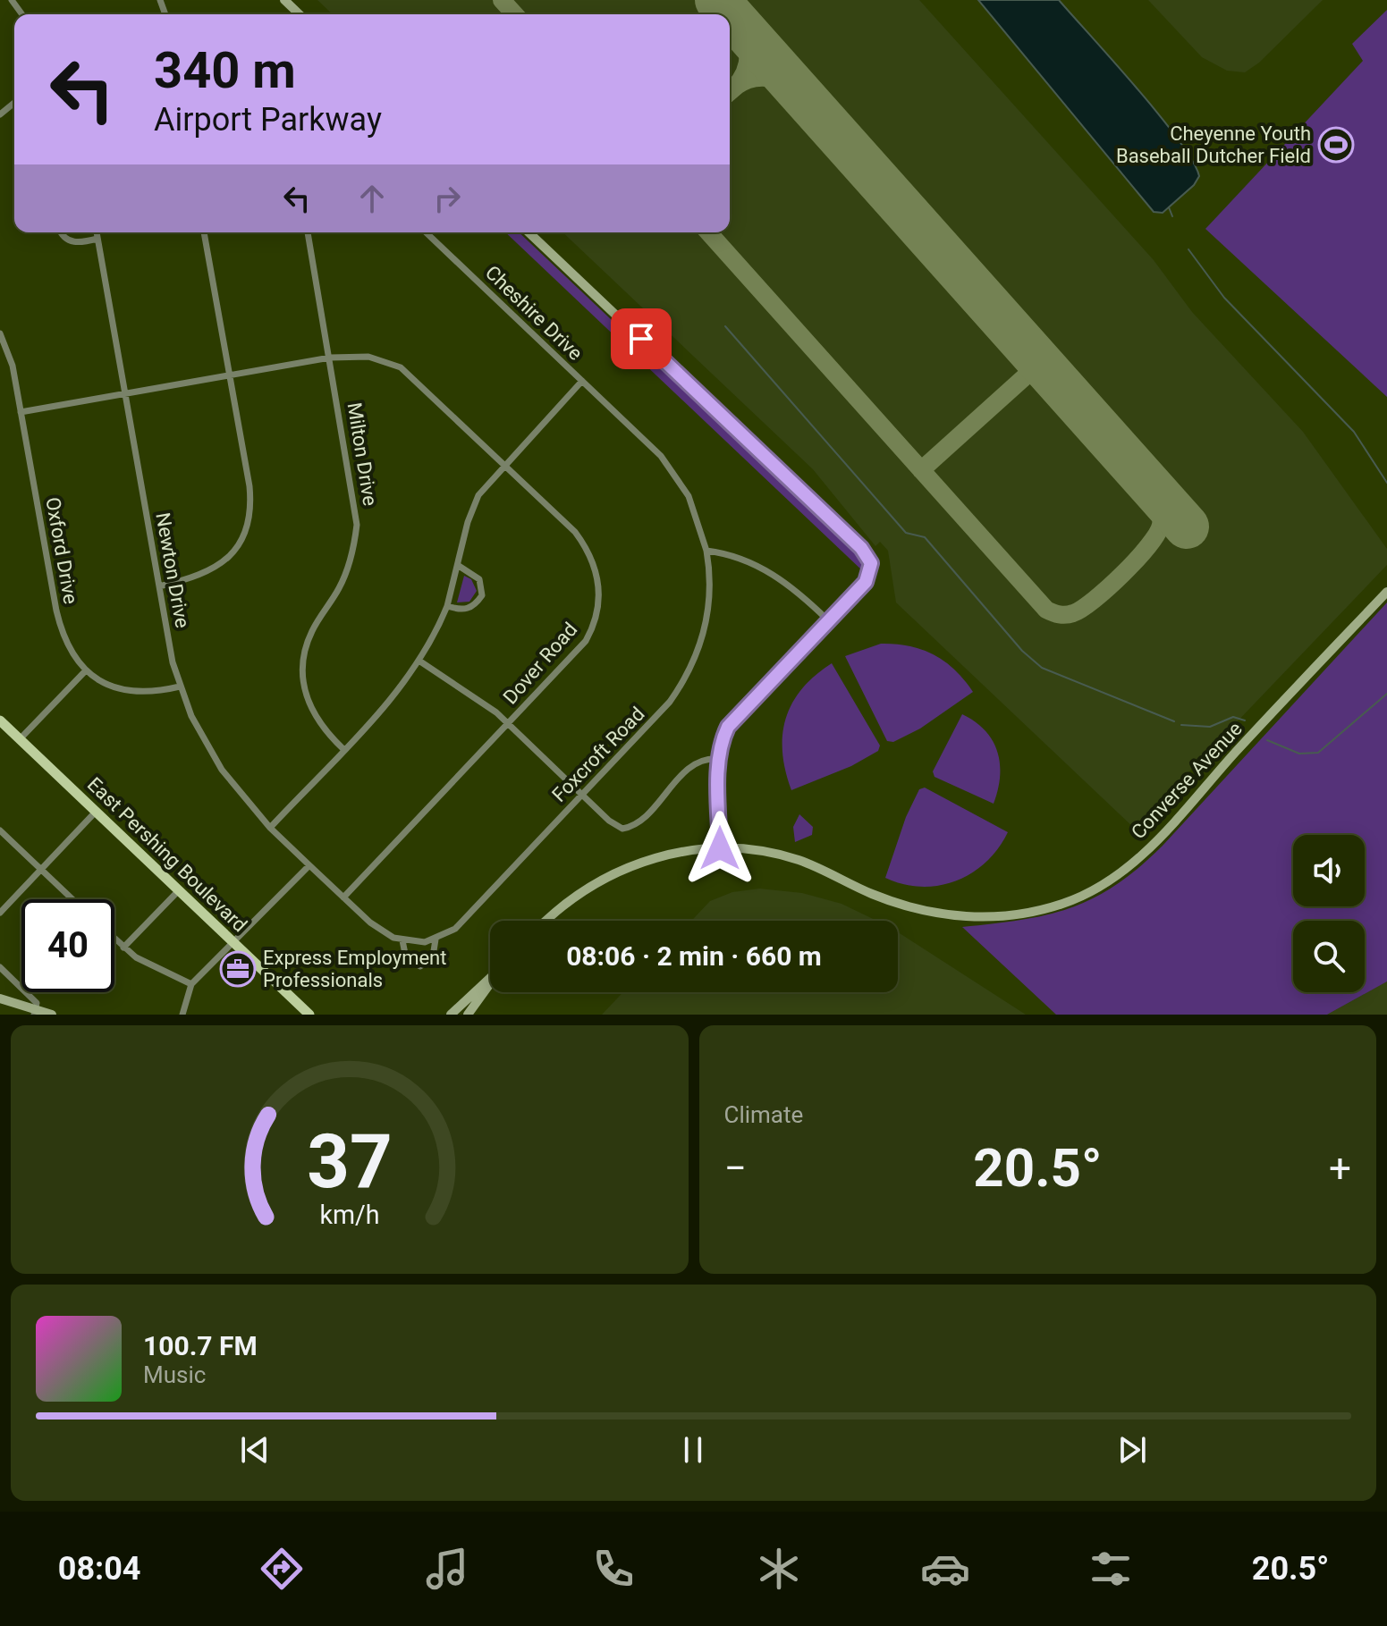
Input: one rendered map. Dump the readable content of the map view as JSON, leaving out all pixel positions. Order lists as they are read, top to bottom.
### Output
{
  "streets": {
    "main road": ["Converse Avenue", "East Pershing Boulevard"],
    "street": [
      "Cheshire Drive",
      "Milton Drive",
      "Oxford Drive",
      "Newton Drive",
      "Dover Road",
      "Foxcroft Road"
    ]
  },
  "crossings": [
    ["Cheshire Drive", "Foxcroft Road"],
    ["Milton Drive", "Dover Road"],
    ["Oxford Drive", "Newton Drive"],
    ["Oxford Drive", "Dover Road"],
    ["Newton Drive", "Dover Road"],
    ["Newton Drive", "Foxcroft Road"],
    ["Dover Road", "Foxcroft Road"]
  ],
  "places": {
    "sports": ["Cheyenne Youth Baseball Dutcher Field"],
    "office": ["Express Employment Professionals"]
  },
  "page": {
    "turn": ["340 m", "Airport Parkway"],
    "limit": "40",
    "trip": "08:06 · 2 min · 660 m",
    "tile": "Climate",
    "heat": ["−", "20.5°", "+"],
    "song": ["100.7 FM", "Music"],
    "tabs": ["08:04", "20.5°"],
    "gauge": ["37", "km/h"]
  }
}
